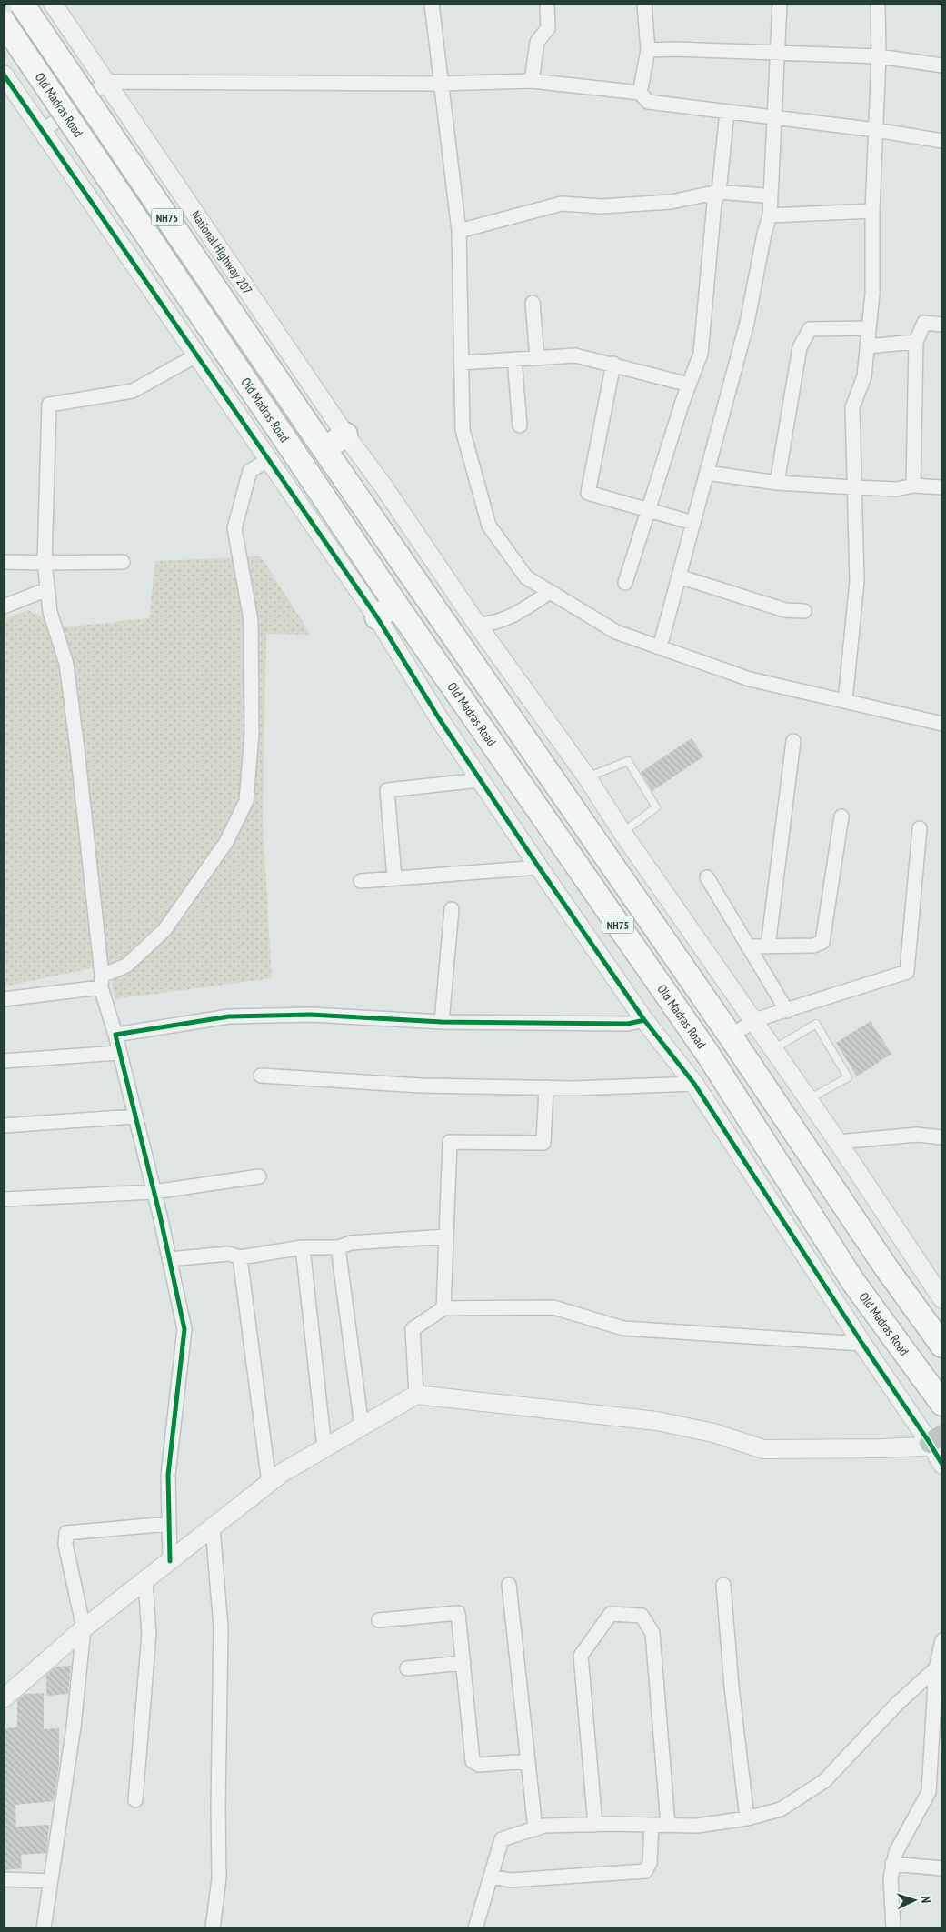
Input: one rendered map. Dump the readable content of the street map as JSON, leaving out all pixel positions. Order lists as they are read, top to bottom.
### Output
{
  "streets": {
    "highway": ["Old Madras Road", "NH75"],
    "street": ["National Highway 207"]
  },
  "north": "right"
}
